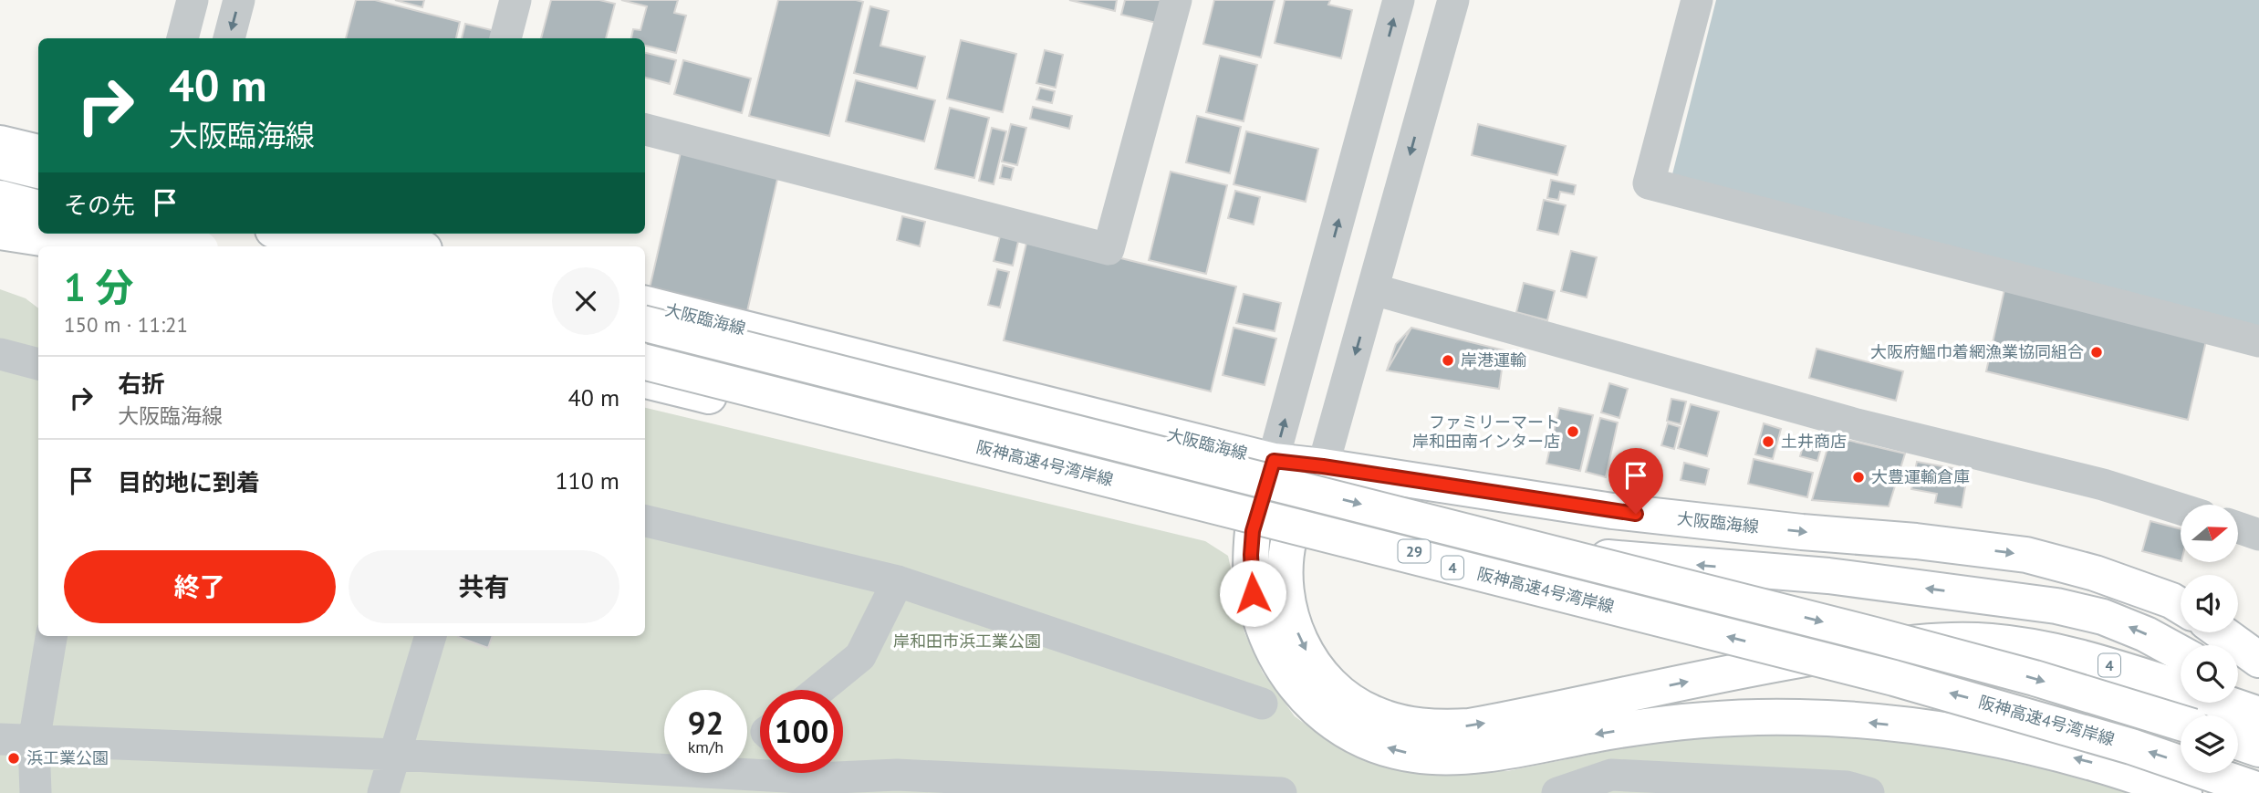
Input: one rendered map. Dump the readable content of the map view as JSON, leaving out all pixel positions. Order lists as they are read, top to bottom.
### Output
{
  "streets": {
    "main road": [
      "大阪臨海線",
      "阪神高速4号湾岸線",
      "29",
      "4"
    ]
  },
  "crossings": [
    ["29", "4"]
  ],
  "parks": ["岸和田市浜工業公園"],
  "places": [
    "大阪府鰮巾着網漁業協同組合",
    "岸港運輸",
    "ファミリーマート 岸和田南インター店",
    "土井商店",
    "大豊運輸倉庫",
    "浜工業公園"
  ],
  "north": "right",
  "page": {
    "turn": ["40 m", "大阪臨海線"],
    "then": "その先",
    "heading": ["1 分", "150 m · 11:21"],
    "list": [
      {
        "name": "右折",
        "note": "大阪臨海線",
        "value": "40 m"
      },
      {
        "name": "目的地に到着",
        "value": "110 m"
      }
    ],
    "buttons": ["終了", "共有"],
    "speed": "92 km/h",
    "limit": "100"
  }
}
